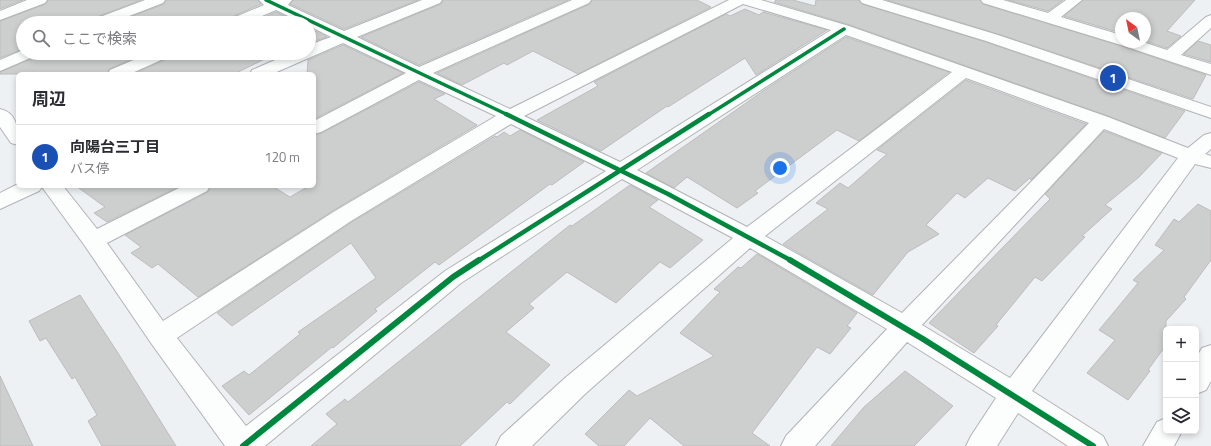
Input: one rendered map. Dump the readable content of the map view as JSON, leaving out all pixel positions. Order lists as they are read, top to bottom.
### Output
{
  "north": "top left",
  "page": {
    "search": "ここで検索",
    "pins": "1",
    "heading": "周辺",
    "list": [
      {
        "mark": "1",
        "name": "向陽台三丁目",
        "note": "バス停",
        "value": "120 m"
      }
    ],
    "map_buttons": ["+", "−"]
  }
}
